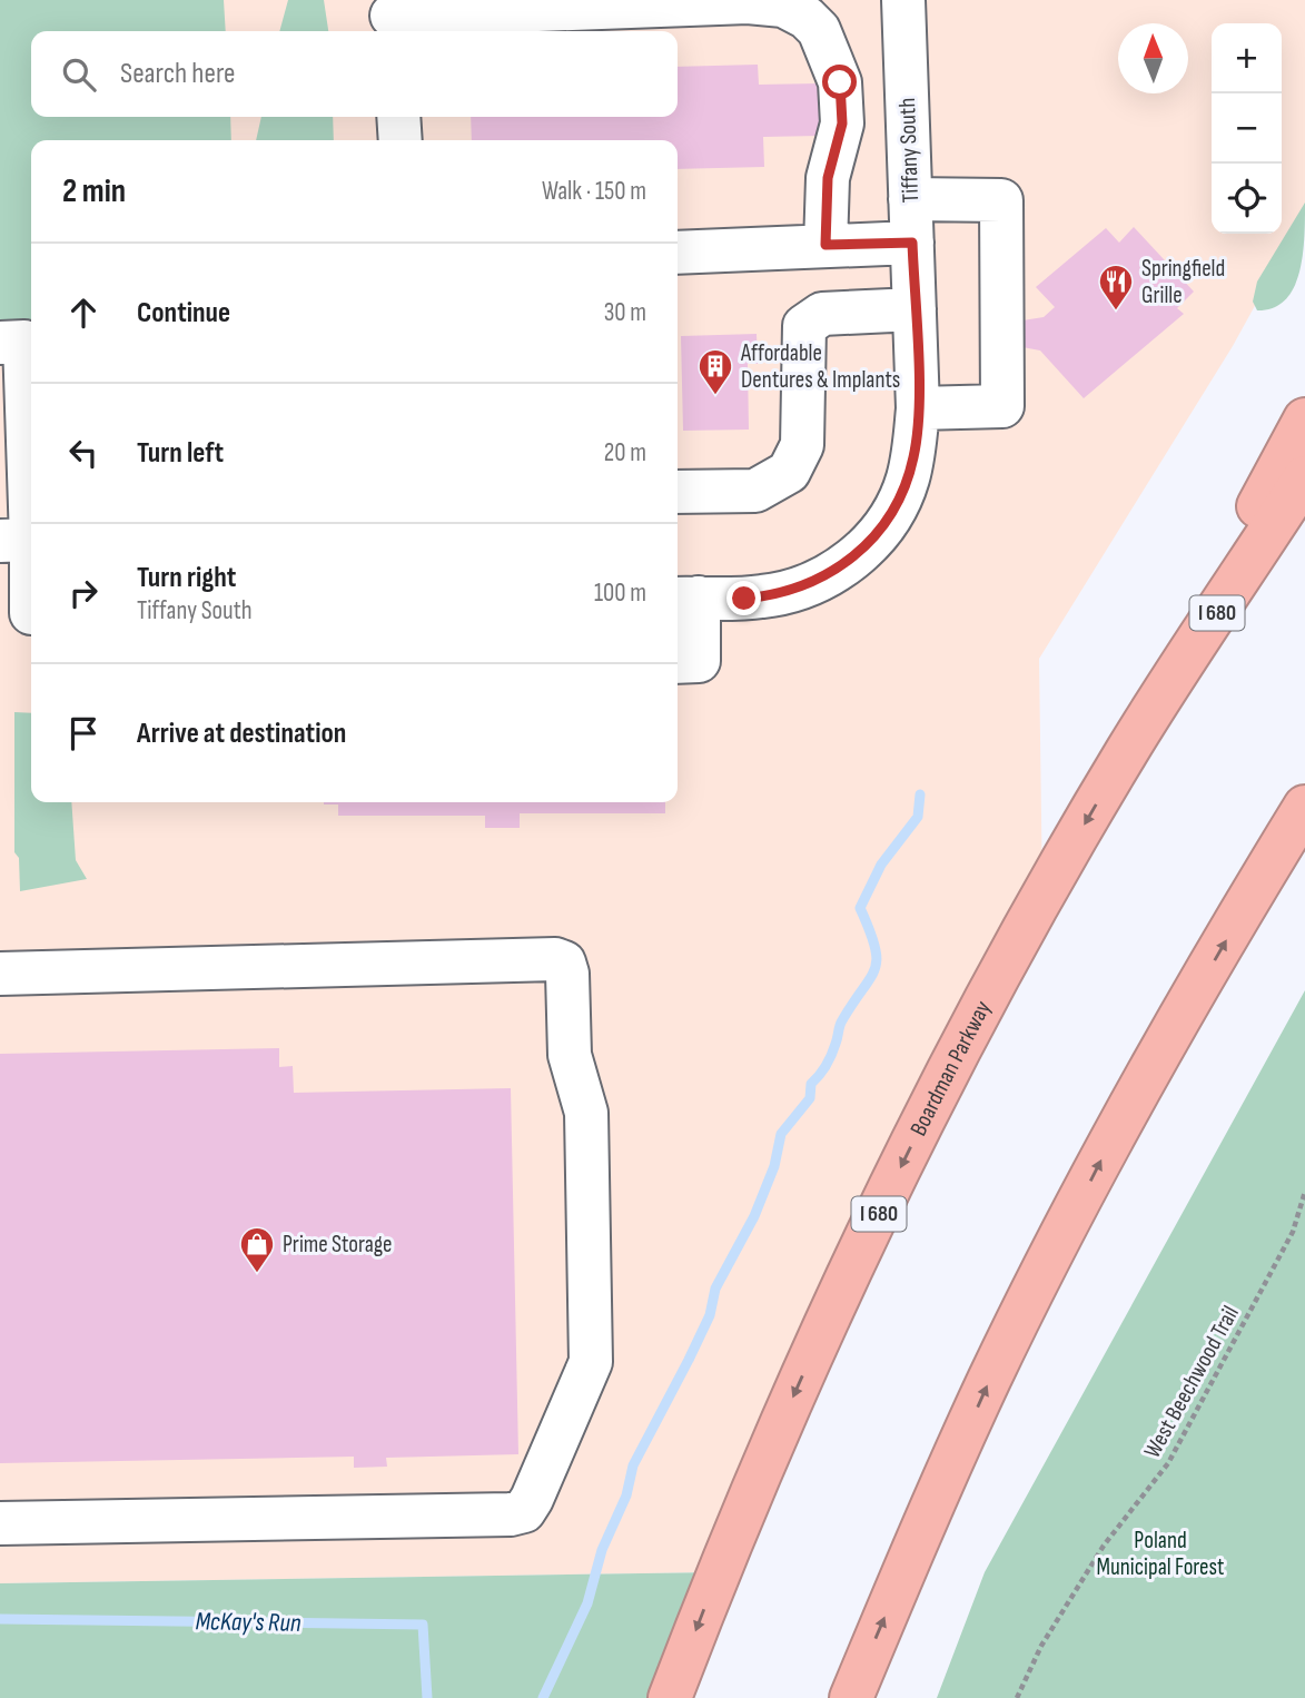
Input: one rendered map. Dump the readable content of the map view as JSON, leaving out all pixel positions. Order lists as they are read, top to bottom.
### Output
{
  "streets": {
    "highway": ["I 680", "Boardman Parkway"],
    "street": ["Tiffany South"],
    "path": ["West Beechwood Trail"]
  },
  "water": ["McKay's Run"],
  "parks": ["Poland Municipal Forest"],
  "places": {
    "restaurant": ["Springfield Grille"],
    "building": ["Affordable Dentures & Implants"],
    "shop": ["Prime Storage"]
  },
  "north": "top",
  "page": {
    "map_buttons": ["+", "−"],
    "search": "Search here",
    "heading": ["2 min", "Walk · 150 m"],
    "list": [
      ["Continue", "30 m"],
      ["Turn left", "20 m"],
      ["Turn right", "Tiffany South", "100 m"],
      "Arrive at destination"
    ]
  }
}
